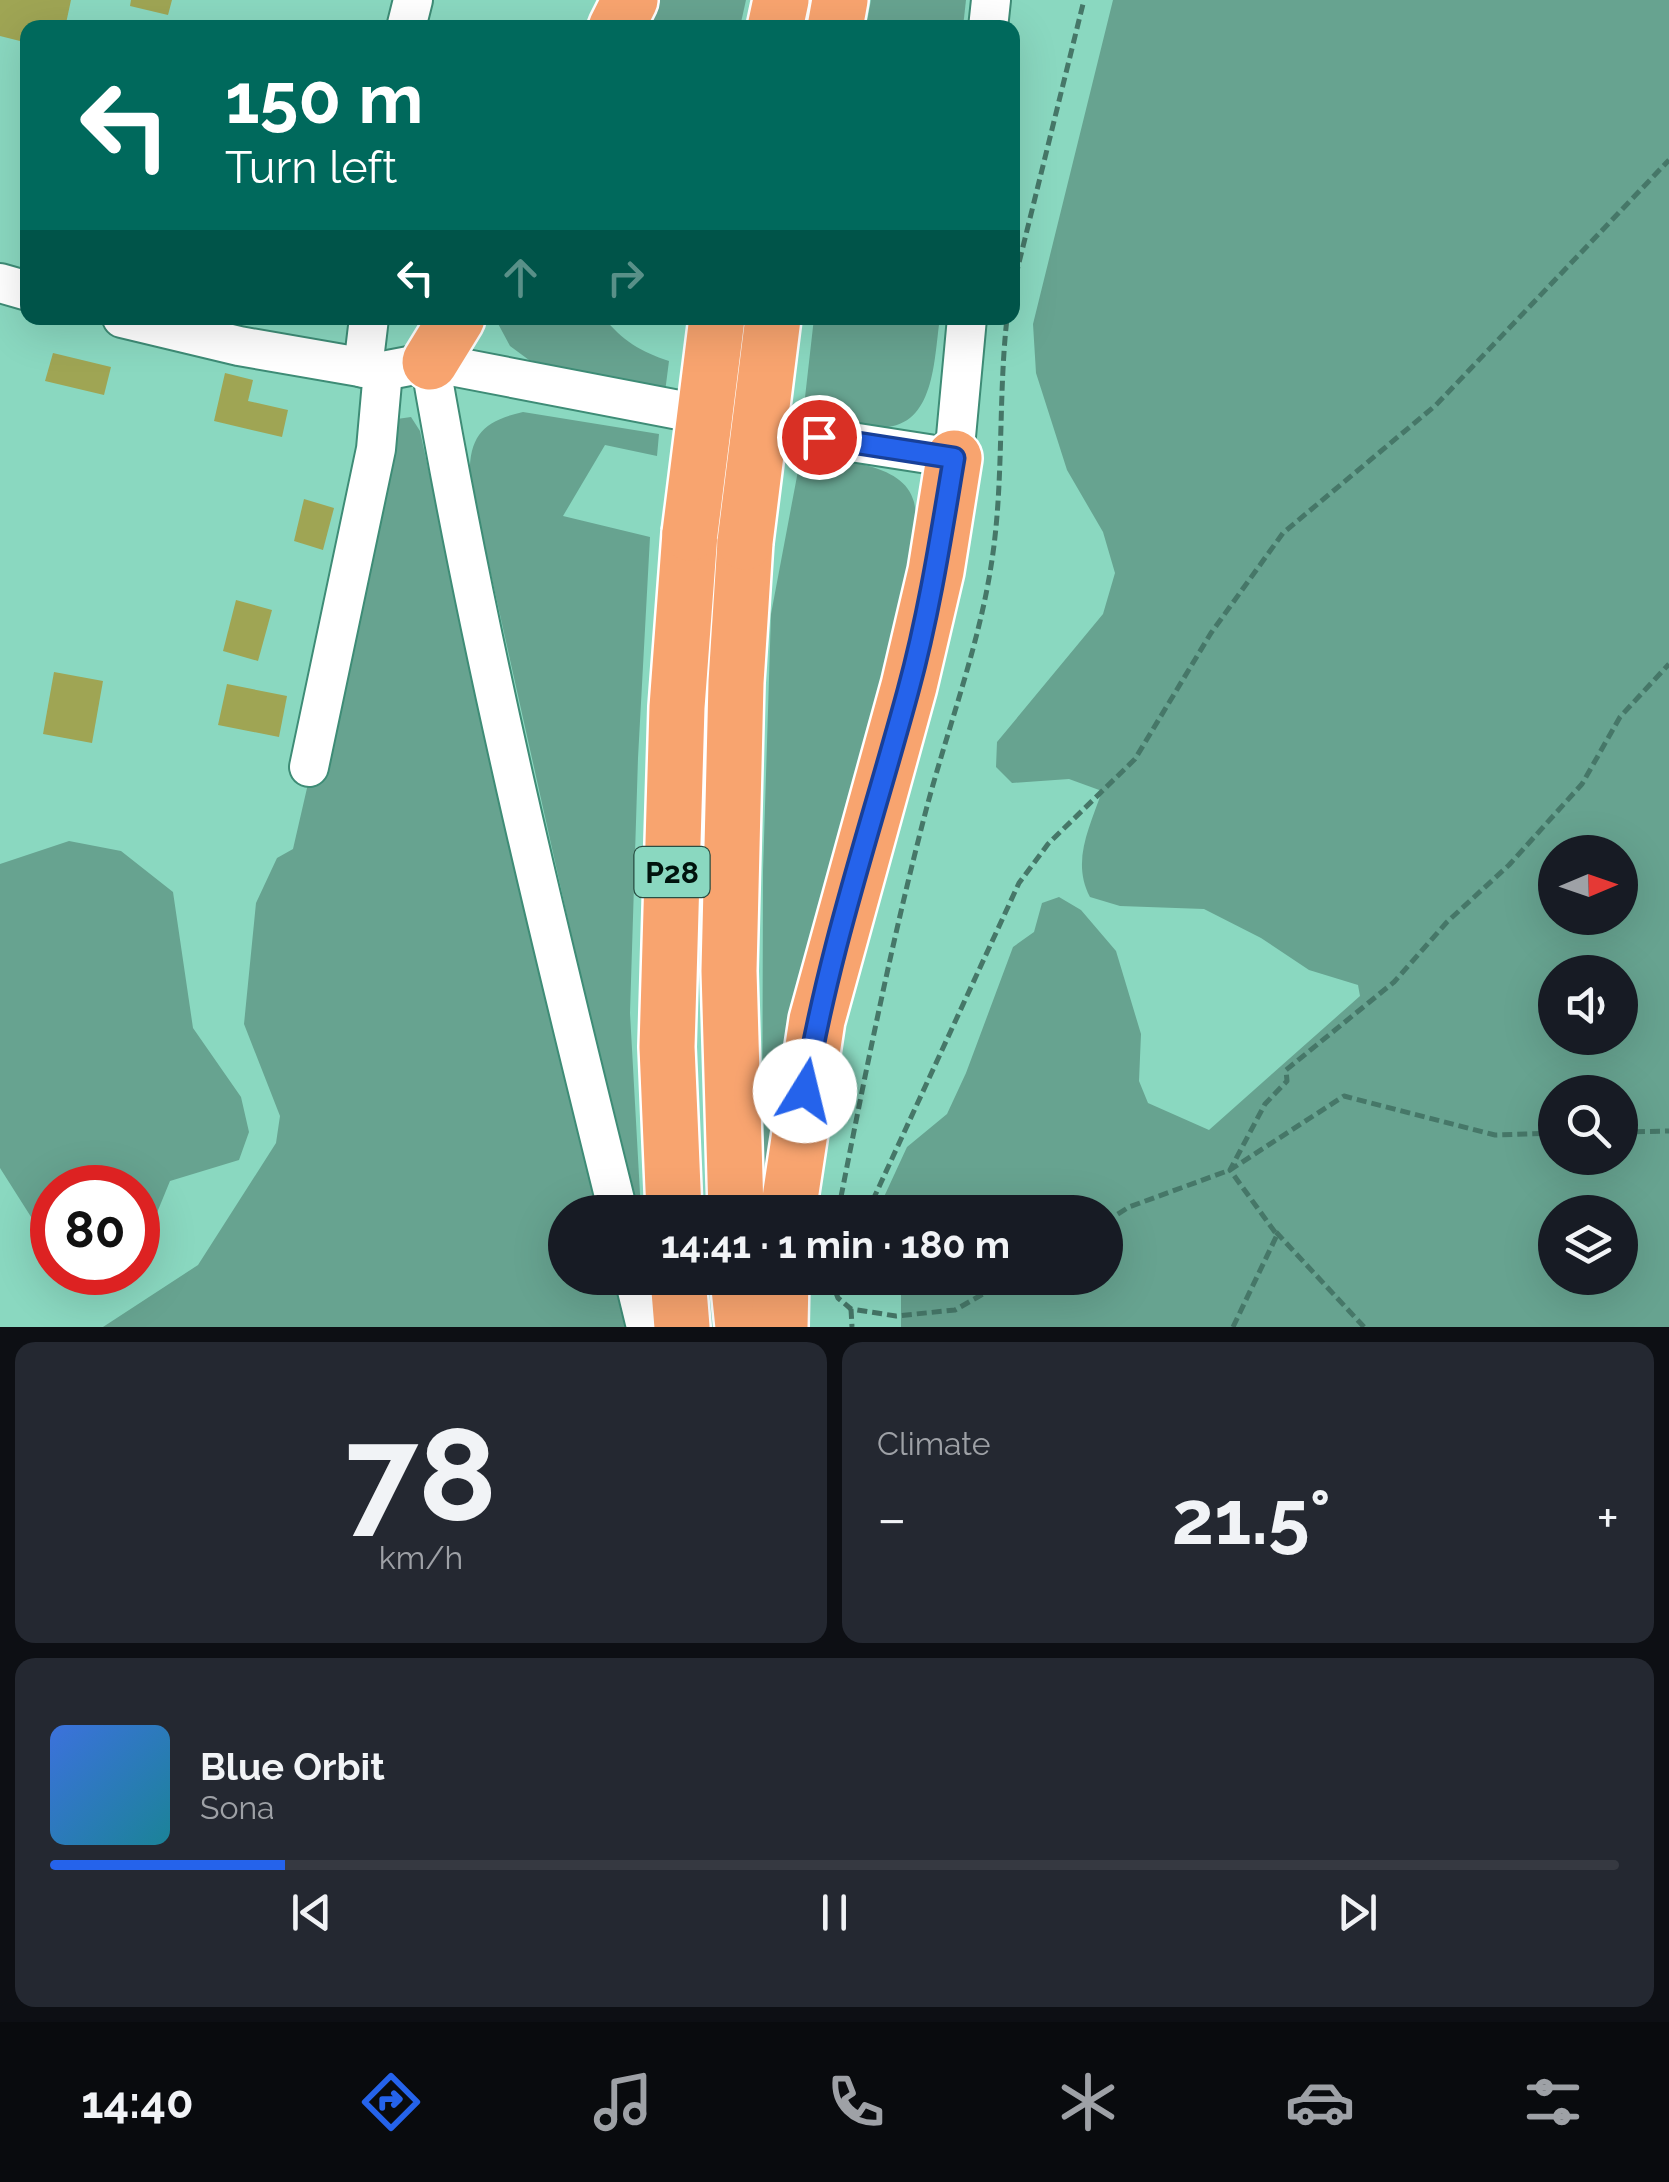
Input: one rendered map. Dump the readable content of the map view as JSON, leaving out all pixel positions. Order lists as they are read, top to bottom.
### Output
{
  "streets": {
    "highway": ["Р28"]
  },
  "north": "right",
  "page": {
    "turn": ["150 m", "Turn left"],
    "limit": "80",
    "trip": "14:41 · 1 min · 180 m",
    "tile": [
      ["78", "km/h"],
      "Climate"
    ],
    "heat": ["−", "21.5°", "+"],
    "song": ["Blue Orbit", "Sona"],
    "tabs": "14:40"
  }
}
